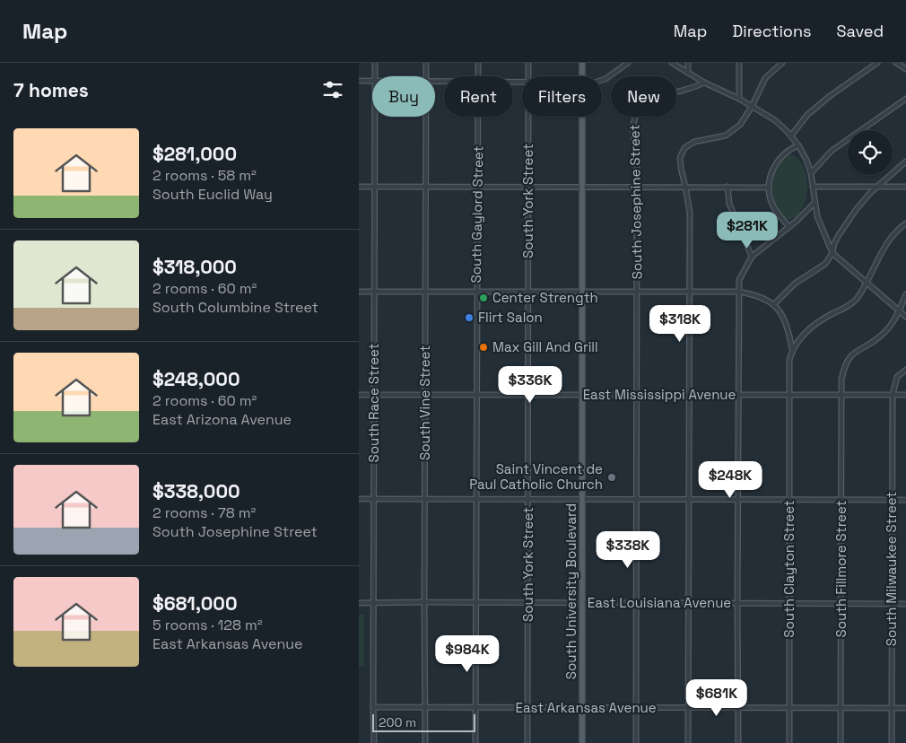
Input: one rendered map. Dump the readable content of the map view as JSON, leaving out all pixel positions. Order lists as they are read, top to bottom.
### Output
{
  "streets": {
    "main road": ["South University Boulevard"],
    "street": [
      "South York Street",
      "South Josephine Street",
      "South Gaylord Street",
      "East Mississippi Avenue",
      "South Race Street",
      "South Vine Street",
      "South Clayton Street",
      "South Fillmore Street",
      "South Milwaukee Street",
      "East Louisiana Avenue",
      "East Arkansas Avenue"
    ]
  },
  "crossings": [
    ["South York Street", "East Mississippi Avenue"],
    ["South York Street", "East Louisiana Avenue"],
    ["South York Street", "East Arkansas Avenue"],
    ["South Josephine Street", "East Mississippi Avenue"],
    ["South Josephine Street", "East Louisiana Avenue"],
    ["South Josephine Street", "East Arkansas Avenue"],
    ["South Gaylord Street", "East Mississippi Avenue"],
    ["South Gaylord Street", "East Louisiana Avenue"],
    ["South Gaylord Street", "East Arkansas Avenue"],
    ["East Mississippi Avenue", "South Race Street"],
    ["East Mississippi Avenue", "South Vine Street"],
    ["East Mississippi Avenue", "South Clayton Street"],
    ["East Mississippi Avenue", "South Fillmore Street"],
    ["East Mississippi Avenue", "South Milwaukee Street"],
    ["East Mississippi Avenue", "South University Boulevard"],
    ["South Race Street", "East Louisiana Avenue"],
    ["South Race Street", "East Arkansas Avenue"],
    ["South Vine Street", "East Louisiana Avenue"],
    ["South Vine Street", "East Arkansas Avenue"],
    ["South Clayton Street", "East Louisiana Avenue"],
    ["South Clayton Street", "East Arkansas Avenue"],
    ["South Fillmore Street", "East Louisiana Avenue"],
    ["South Fillmore Street", "East Arkansas Avenue"],
    ["South Milwaukee Street", "East Louisiana Avenue"],
    ["South Milwaukee Street", "East Arkansas Avenue"],
    ["South University Boulevard", "East Louisiana Avenue"],
    ["South University Boulevard", "East Arkansas Avenue"]
  ],
  "places": [
    "Center Strength",
    "Flirt Salon",
    "Max Gill And Grill",
    "Saint Vincent de Paul Catholic Church"
  ],
  "scale_bar": "200 m",
  "page": {
    "header": "Map",
    "nav": ["Map", "Directions", "Saved"],
    "heading": "7 homes",
    "chip": [
      "Buy",
      "Rent",
      "Filters",
      "New"
    ],
    "list": [
      {
        "name": "$281,000",
        "note": "2 rooms · 58 m² · South Euclid Way"
      },
      {
        "name": "$318,000",
        "note": "2 rooms · 60 m² · South Columbine Street"
      },
      {
        "name": "$248,000",
        "note": "2 rooms · 60 m² · East Arizona Avenue"
      },
      {
        "name": "$338,000",
        "note": "2 rooms · 78 m² · South Josephine Street"
      },
      {
        "name": "$681,000",
        "note": "5 rooms · 128 m² · East Arkansas Avenue"
      }
    ],
    "price": [
      "$281K",
      "$318K",
      "$336K",
      "$248K",
      "$338K",
      "$984K",
      "$681K"
    ],
    "scale": "200 m"
  }
}
